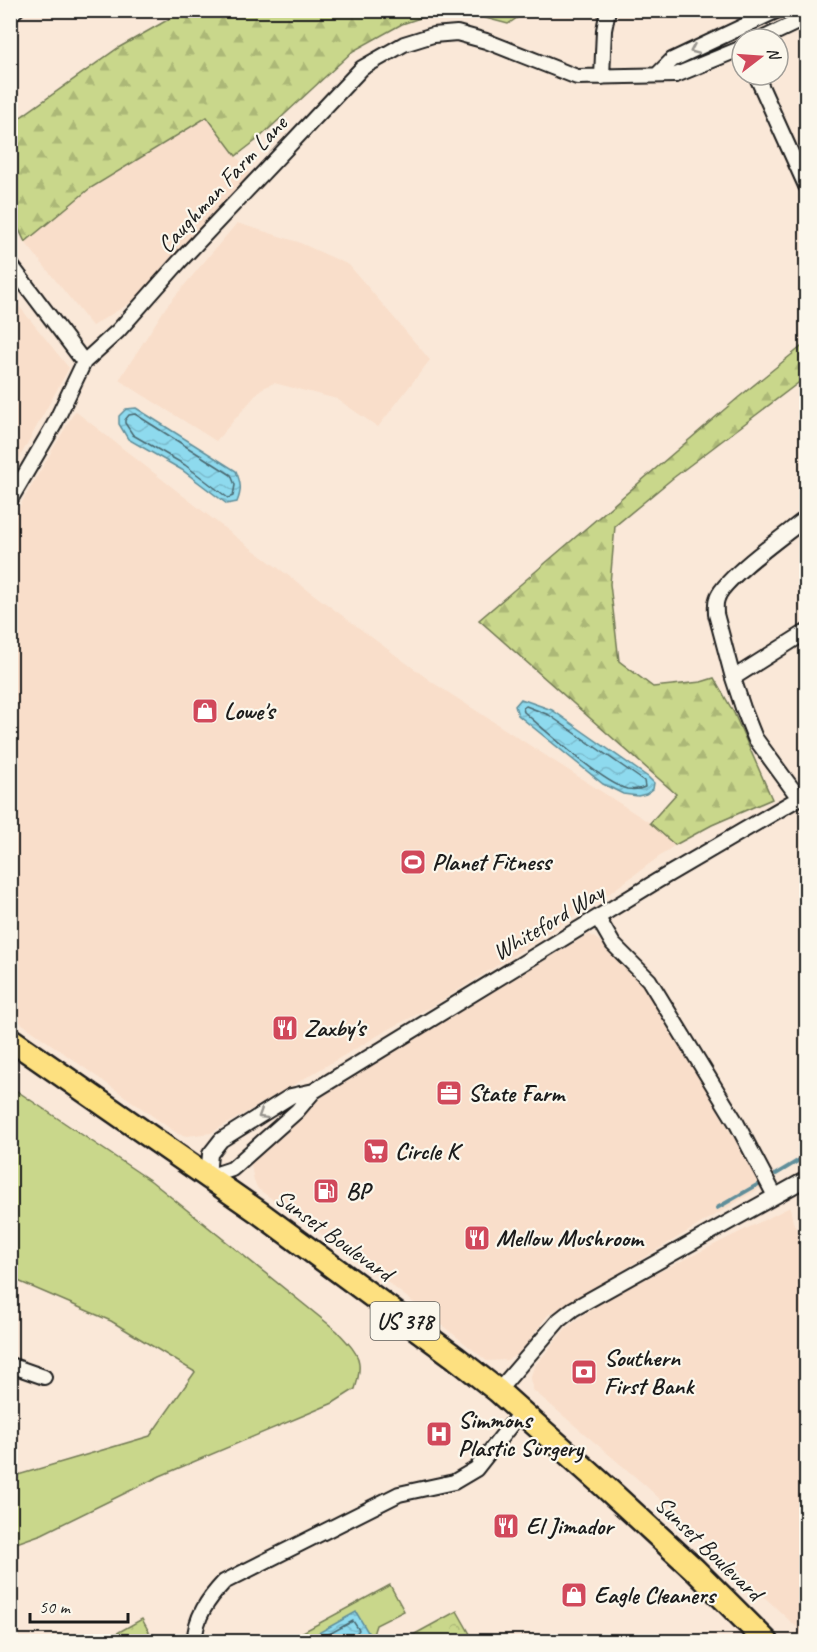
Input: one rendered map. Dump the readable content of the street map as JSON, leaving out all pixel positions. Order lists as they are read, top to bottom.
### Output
{
  "streets": {
    "main road": ["Sunset Boulevard", "US 378"],
    "street": ["Caughman Farm Lane", "Whiteford Way"]
  },
  "crossings": [
    ["Whiteford Way", "Sunset Boulevard"]
  ],
  "places": {
    "shop": ["Lowe's", "Eagle Cleaners"],
    "sports": ["Planet Fitness"],
    "restaurant": ["Zaxby's", "Mellow Mushroom", "El Jimador"],
    "office": ["State Farm"],
    "supermarket": ["Circle K"],
    "fuel station": ["BP"],
    "bank": ["Southern First Bank"],
    "hospital": ["Simmons Plastic Surgery"]
  },
  "scale_bar": "50 m",
  "north": "right"
}
